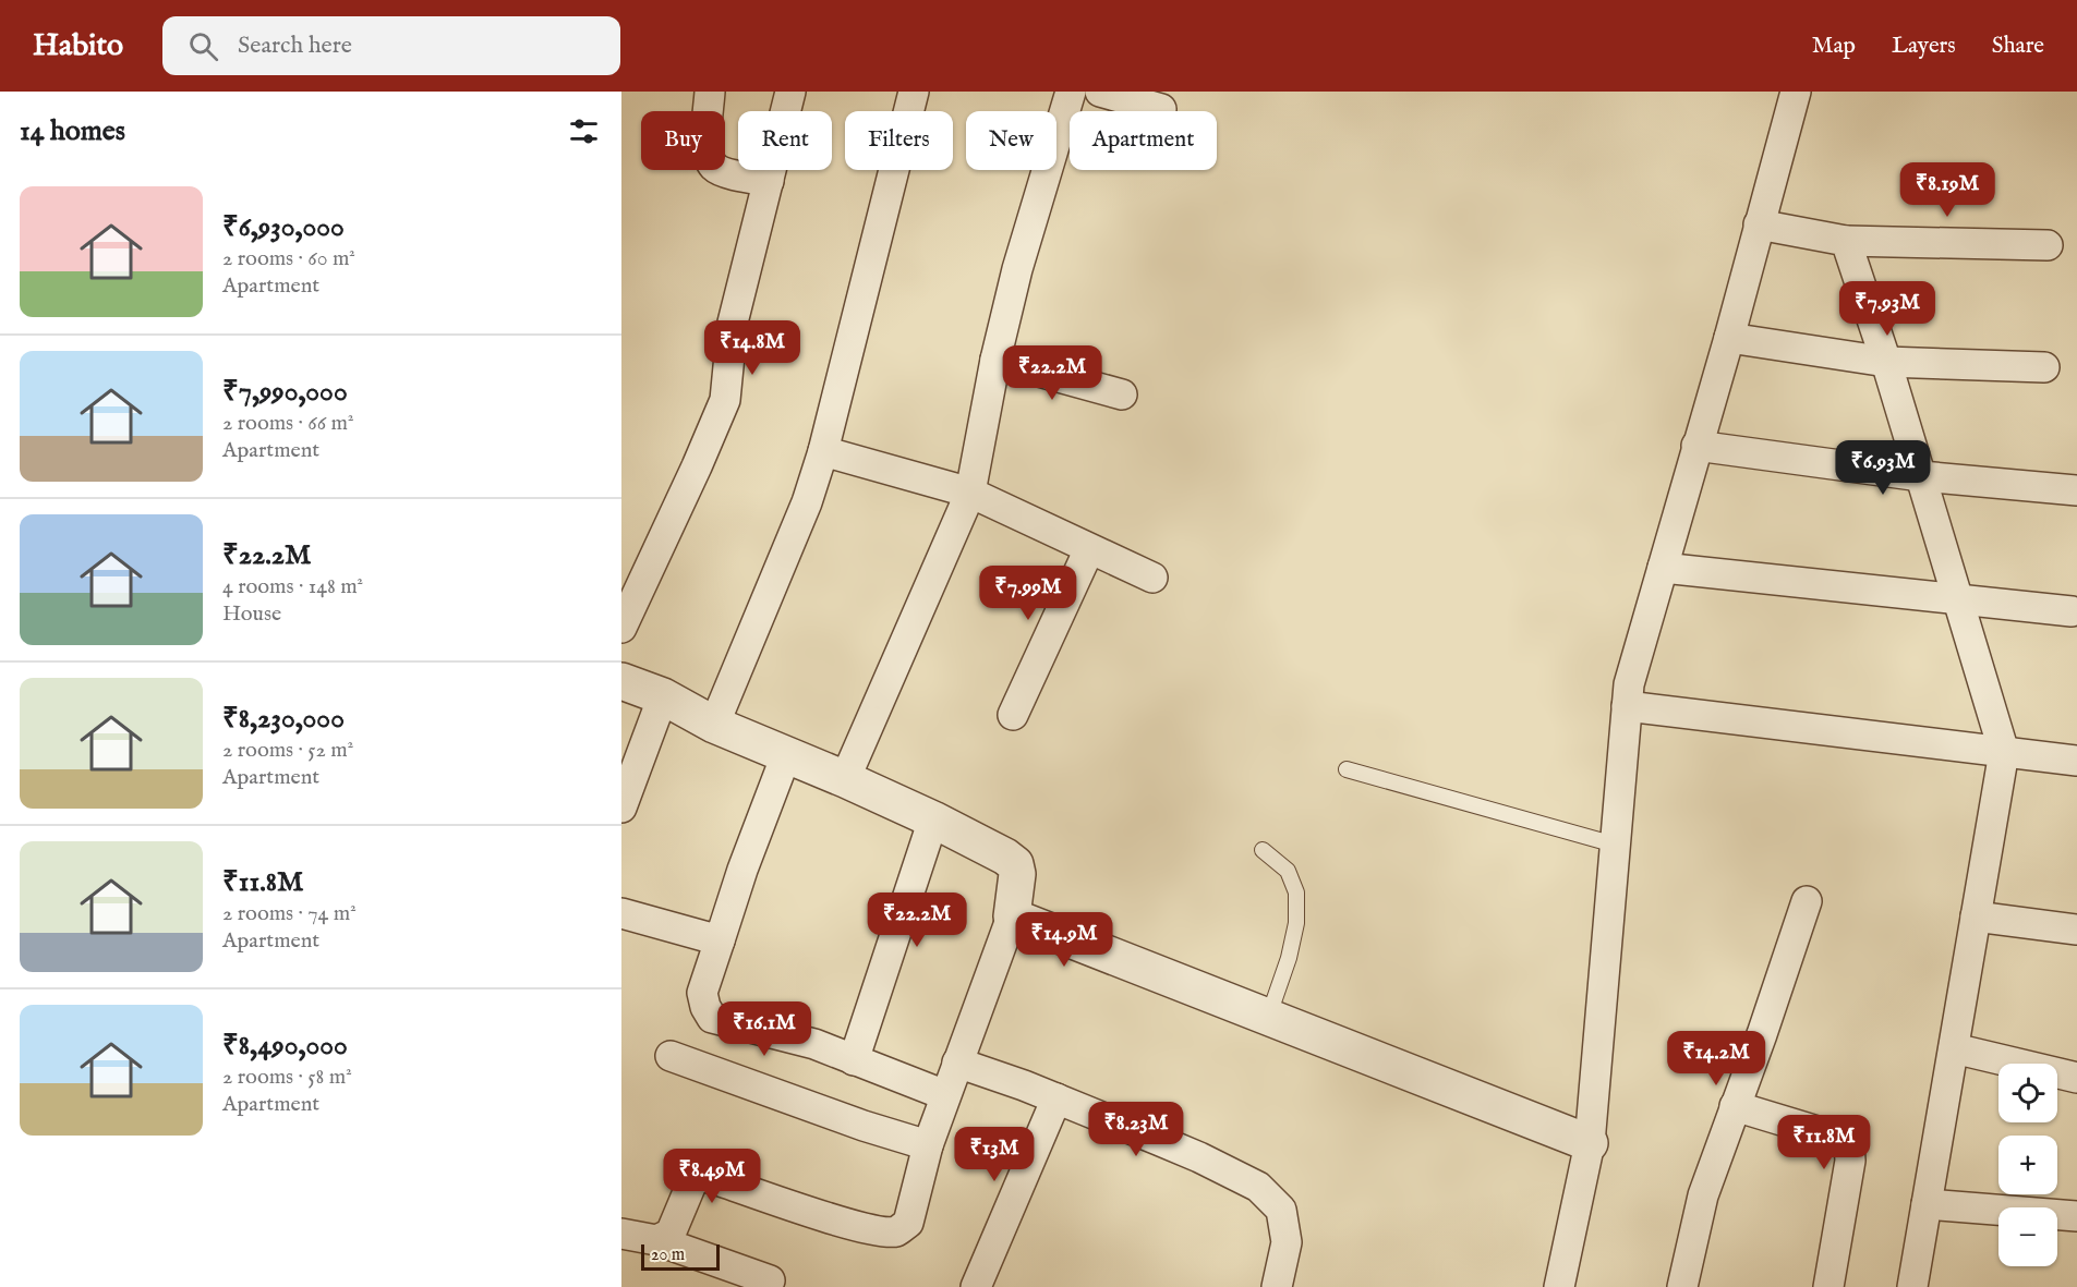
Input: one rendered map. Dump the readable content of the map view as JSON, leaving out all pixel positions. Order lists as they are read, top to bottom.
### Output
{
  "scale_bar": "20 m",
  "page": {
    "header": "Habito",
    "search": "Search here",
    "nav": ["Map", "Layers", "Share"],
    "heading": "14 homes",
    "chip": [
      "Buy",
      "Rent",
      "Filters",
      "New",
      "Apartment"
    ],
    "price": [
      "₹8.19M",
      "₹7.93M",
      "₹14.8M",
      "₹22.2M",
      "₹6.93M",
      "₹7.99M",
      "₹22.2M",
      "₹14.9M",
      "₹16.1M",
      "₹14.2M",
      "₹8.23M",
      "₹11.8M",
      "₹13M",
      "₹8.49M"
    ],
    "list": [
      {
        "name": "₹6,930,000",
        "note": "2 rooms · 60 m² · Apartment"
      },
      {
        "name": "₹7,990,000",
        "note": "2 rooms · 66 m² · Apartment"
      },
      {
        "name": "₹22.2M",
        "note": "4 rooms · 148 m² · House"
      },
      {
        "name": "₹8,230,000",
        "note": "2 rooms · 52 m² · Apartment"
      },
      {
        "name": "₹11.8M",
        "note": "2 rooms · 74 m² · Apartment"
      },
      {
        "name": "₹8,490,000",
        "note": "2 rooms · 58 m² · Apartment"
      }
    ],
    "map_buttons": ["+", "−"],
    "scale": "20 m"
  }
}
